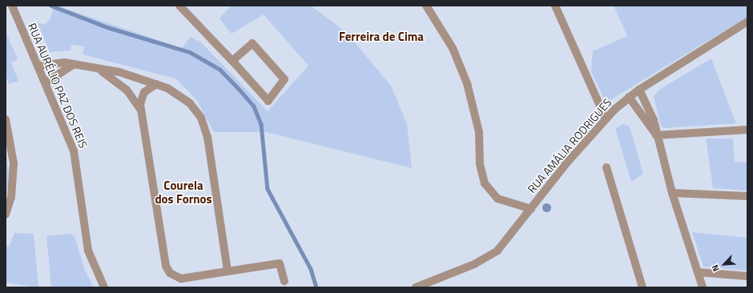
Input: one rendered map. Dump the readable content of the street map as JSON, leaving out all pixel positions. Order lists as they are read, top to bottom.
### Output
{
  "streets": {
    "street": ["RUA AURÉLIO PAZ DOS REIS", "RUA AMÁLIA RODRIGUES"]
  },
  "districts": ["Ferreira de Cima", "Courela dos Fornos"],
  "north": "bottom left"
}
